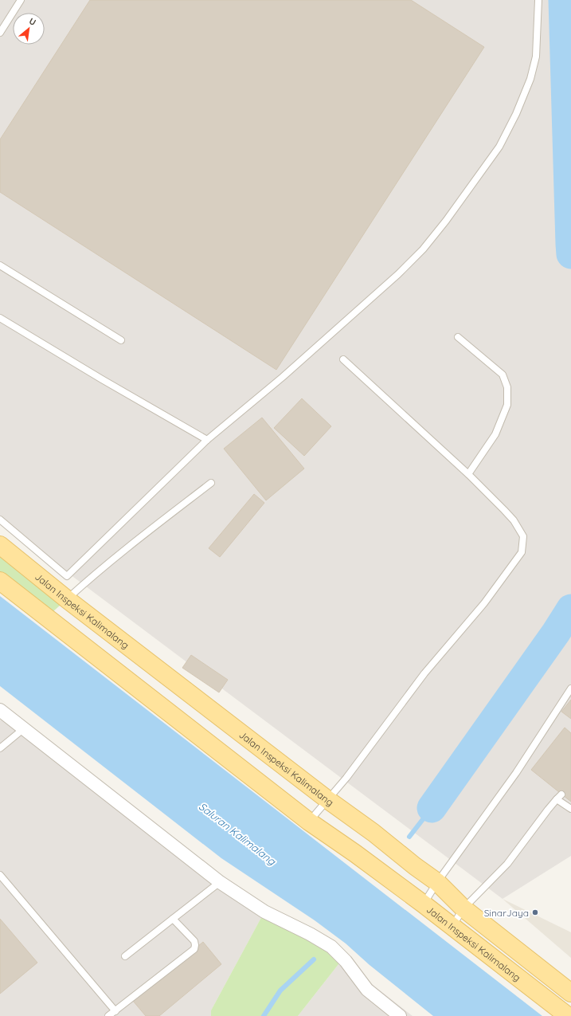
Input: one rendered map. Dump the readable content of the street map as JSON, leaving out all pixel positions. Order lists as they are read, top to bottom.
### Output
{
  "streets": {
    "main road": ["Jalan Inspeksi Kalimalang"]
  },
  "water": ["Saluran Kalimalang"],
  "places": ["SinarJaya"],
  "north": "top right"
}
